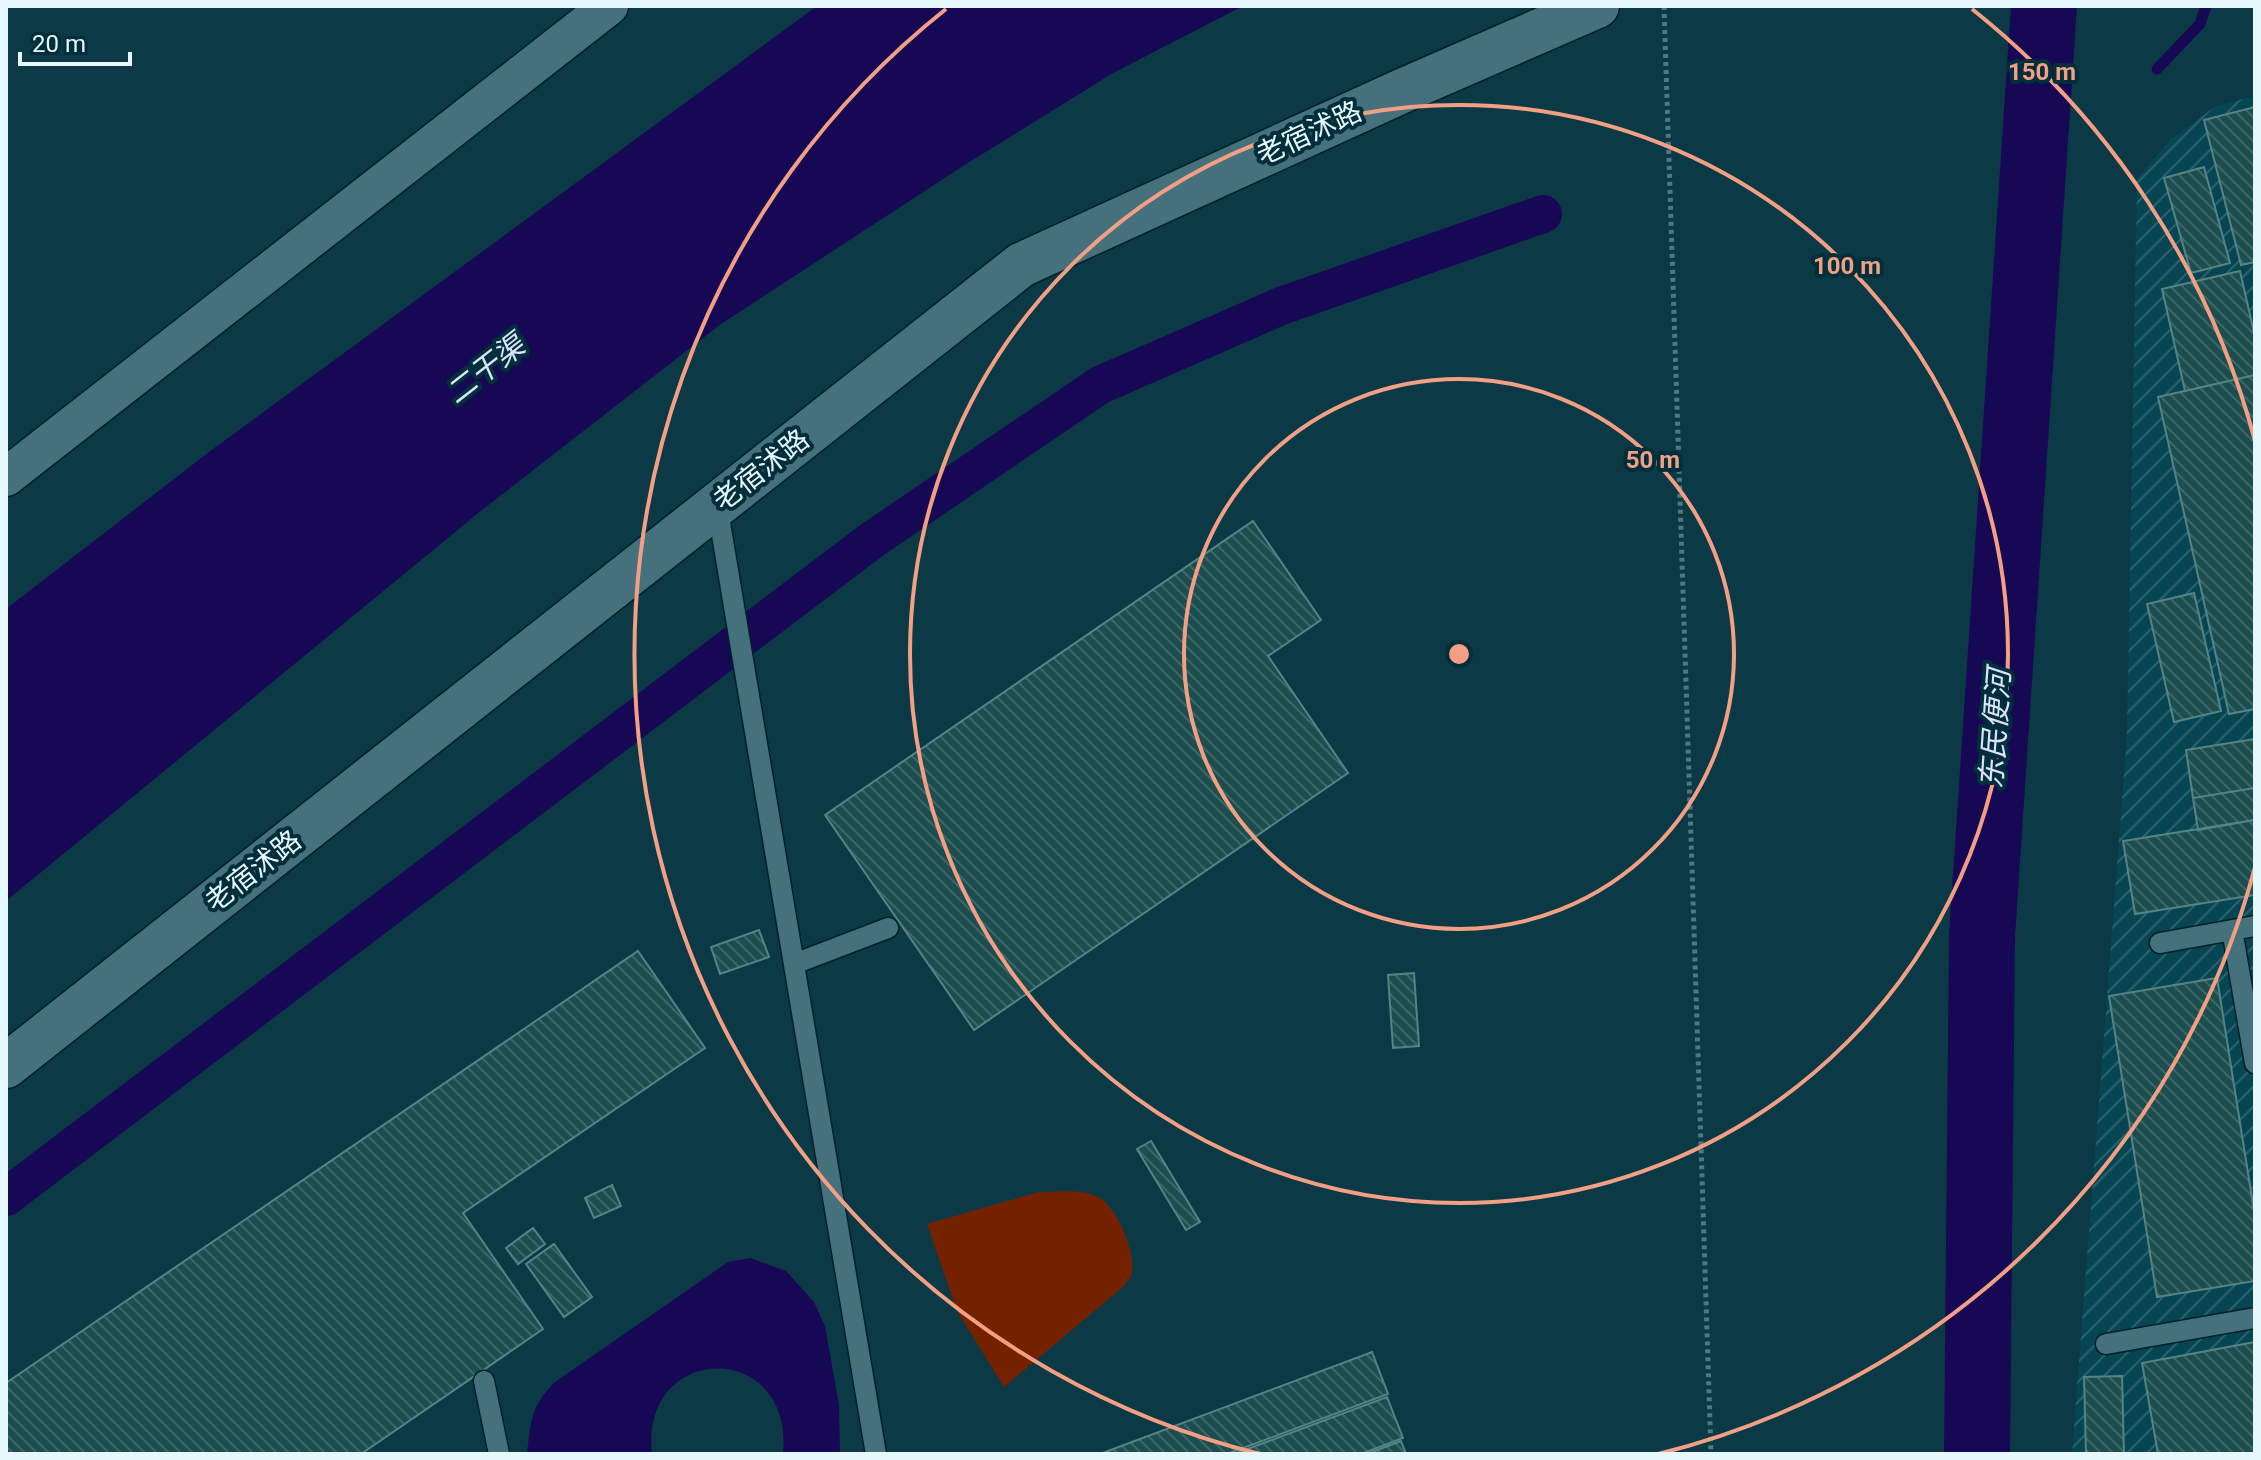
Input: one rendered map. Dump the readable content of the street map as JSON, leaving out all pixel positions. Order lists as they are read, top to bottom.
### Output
{
  "streets": {
    "main road": ["老宿沭路"]
  },
  "water": ["二干渠", "东民便河"],
  "scale_bar": "20 m",
  "rings": ["150 m", "100 m", "50 m"]
}
